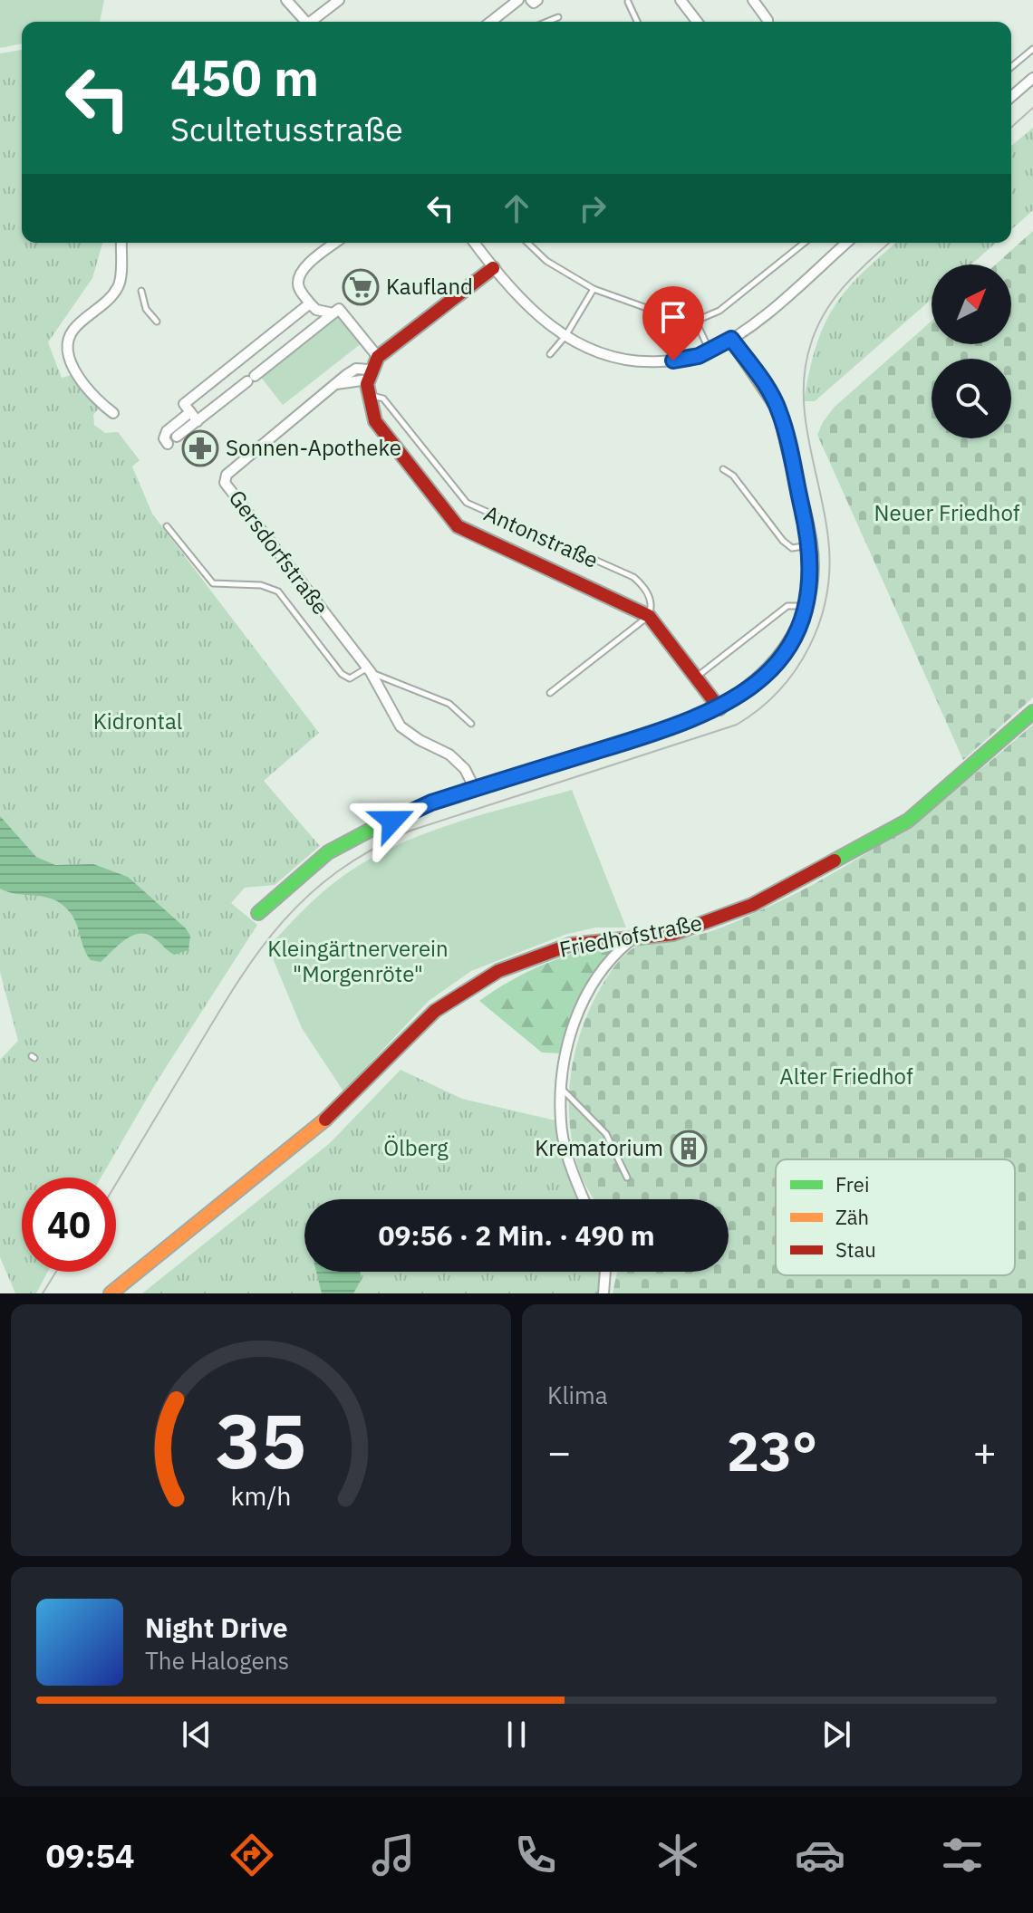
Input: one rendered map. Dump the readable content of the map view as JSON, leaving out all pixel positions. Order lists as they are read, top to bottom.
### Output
{
  "streets": {
    "street": ["Antonstraße", "Gersdorfstraße", "Friedhofstraße"]
  },
  "crossings": [
    ["Antonstraße", "Gersdorfstraße"]
  ],
  "parks": [
    "Neuer Friedhof",
    "Kidrontal",
    "Kleingärtnerverein \"Morgenröte\"",
    "Alter Friedhof",
    "Ölberg"
  ],
  "places": {
    "supermarket": ["Kaufland"],
    "pharmacy": ["Sonnen-Apotheke"],
    "building": ["Krematorium"]
  },
  "legend": ["Frei", "Zäh", "Stau"],
  "north": "top right",
  "page": {
    "turn": ["450 m", "Scultetusstraße"],
    "limit": "40",
    "trip": "09:56 · 2 Min. · 490 m",
    "tile": "Klima",
    "heat": ["−", "23°", "+"],
    "song": ["Night Drive", "The Halogens"],
    "tabs": "09:54",
    "gauge": ["35", "km/h"]
  }
}
